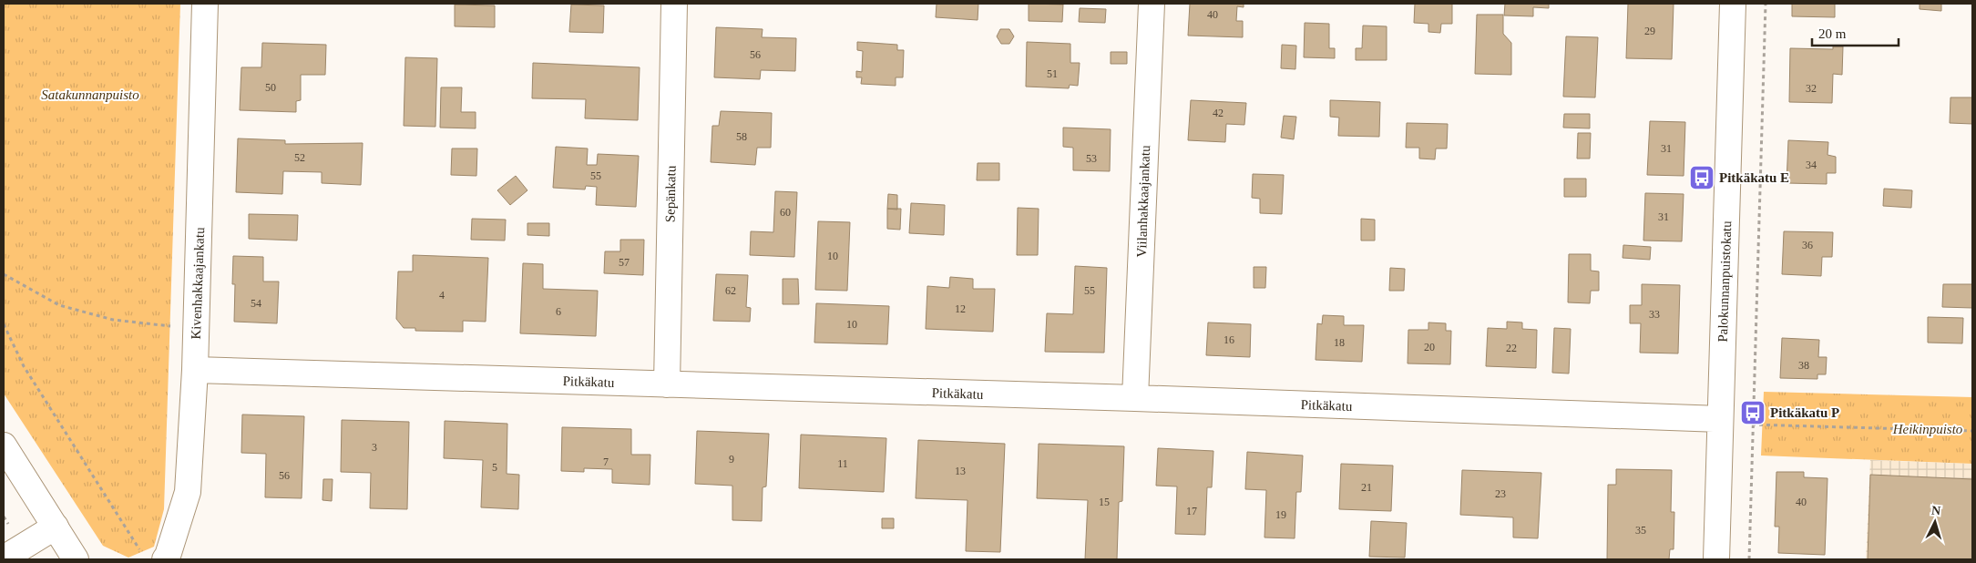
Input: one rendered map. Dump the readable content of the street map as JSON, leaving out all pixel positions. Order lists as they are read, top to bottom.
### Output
{
  "streets": {
    "street": [
      "Sepänkatu",
      "Viilanhakkaajankatu",
      "Palokunnanpuistokatu",
      "Kivenhakkaajankatu",
      "Pitkäkatu"
    ]
  },
  "crossings": [
    ["Sepänkatu", "Pitkäkatu"],
    ["Viilanhakkaajankatu", "Pitkäkatu"],
    ["Palokunnanpuistokatu", "Pitkäkatu"],
    ["Kivenhakkaajankatu", "Pitkäkatu"]
  ],
  "parks": ["Satakunnanpuisto", "Heikinpuisto"],
  "places": {
    "bus stop": ["Pitkäkatu E", "Pitkäkatu P"]
  },
  "house_numbers": [
    "40",
    "29",
    "56",
    "51",
    "50",
    "32",
    "42",
    "58",
    "31",
    "52",
    "53",
    "34",
    "55",
    "60",
    "31",
    "36",
    "10",
    "57",
    "62",
    "55",
    "4",
    "54",
    "12",
    "6",
    "33",
    "10",
    "16",
    "18",
    "20",
    "22",
    "38",
    "3",
    "9",
    "7",
    "11",
    "5",
    "13",
    "56",
    "21",
    "23",
    "15",
    "40",
    "17",
    "19",
    "35"
  ],
  "scale_bar": "20 m",
  "north": "top"
}
